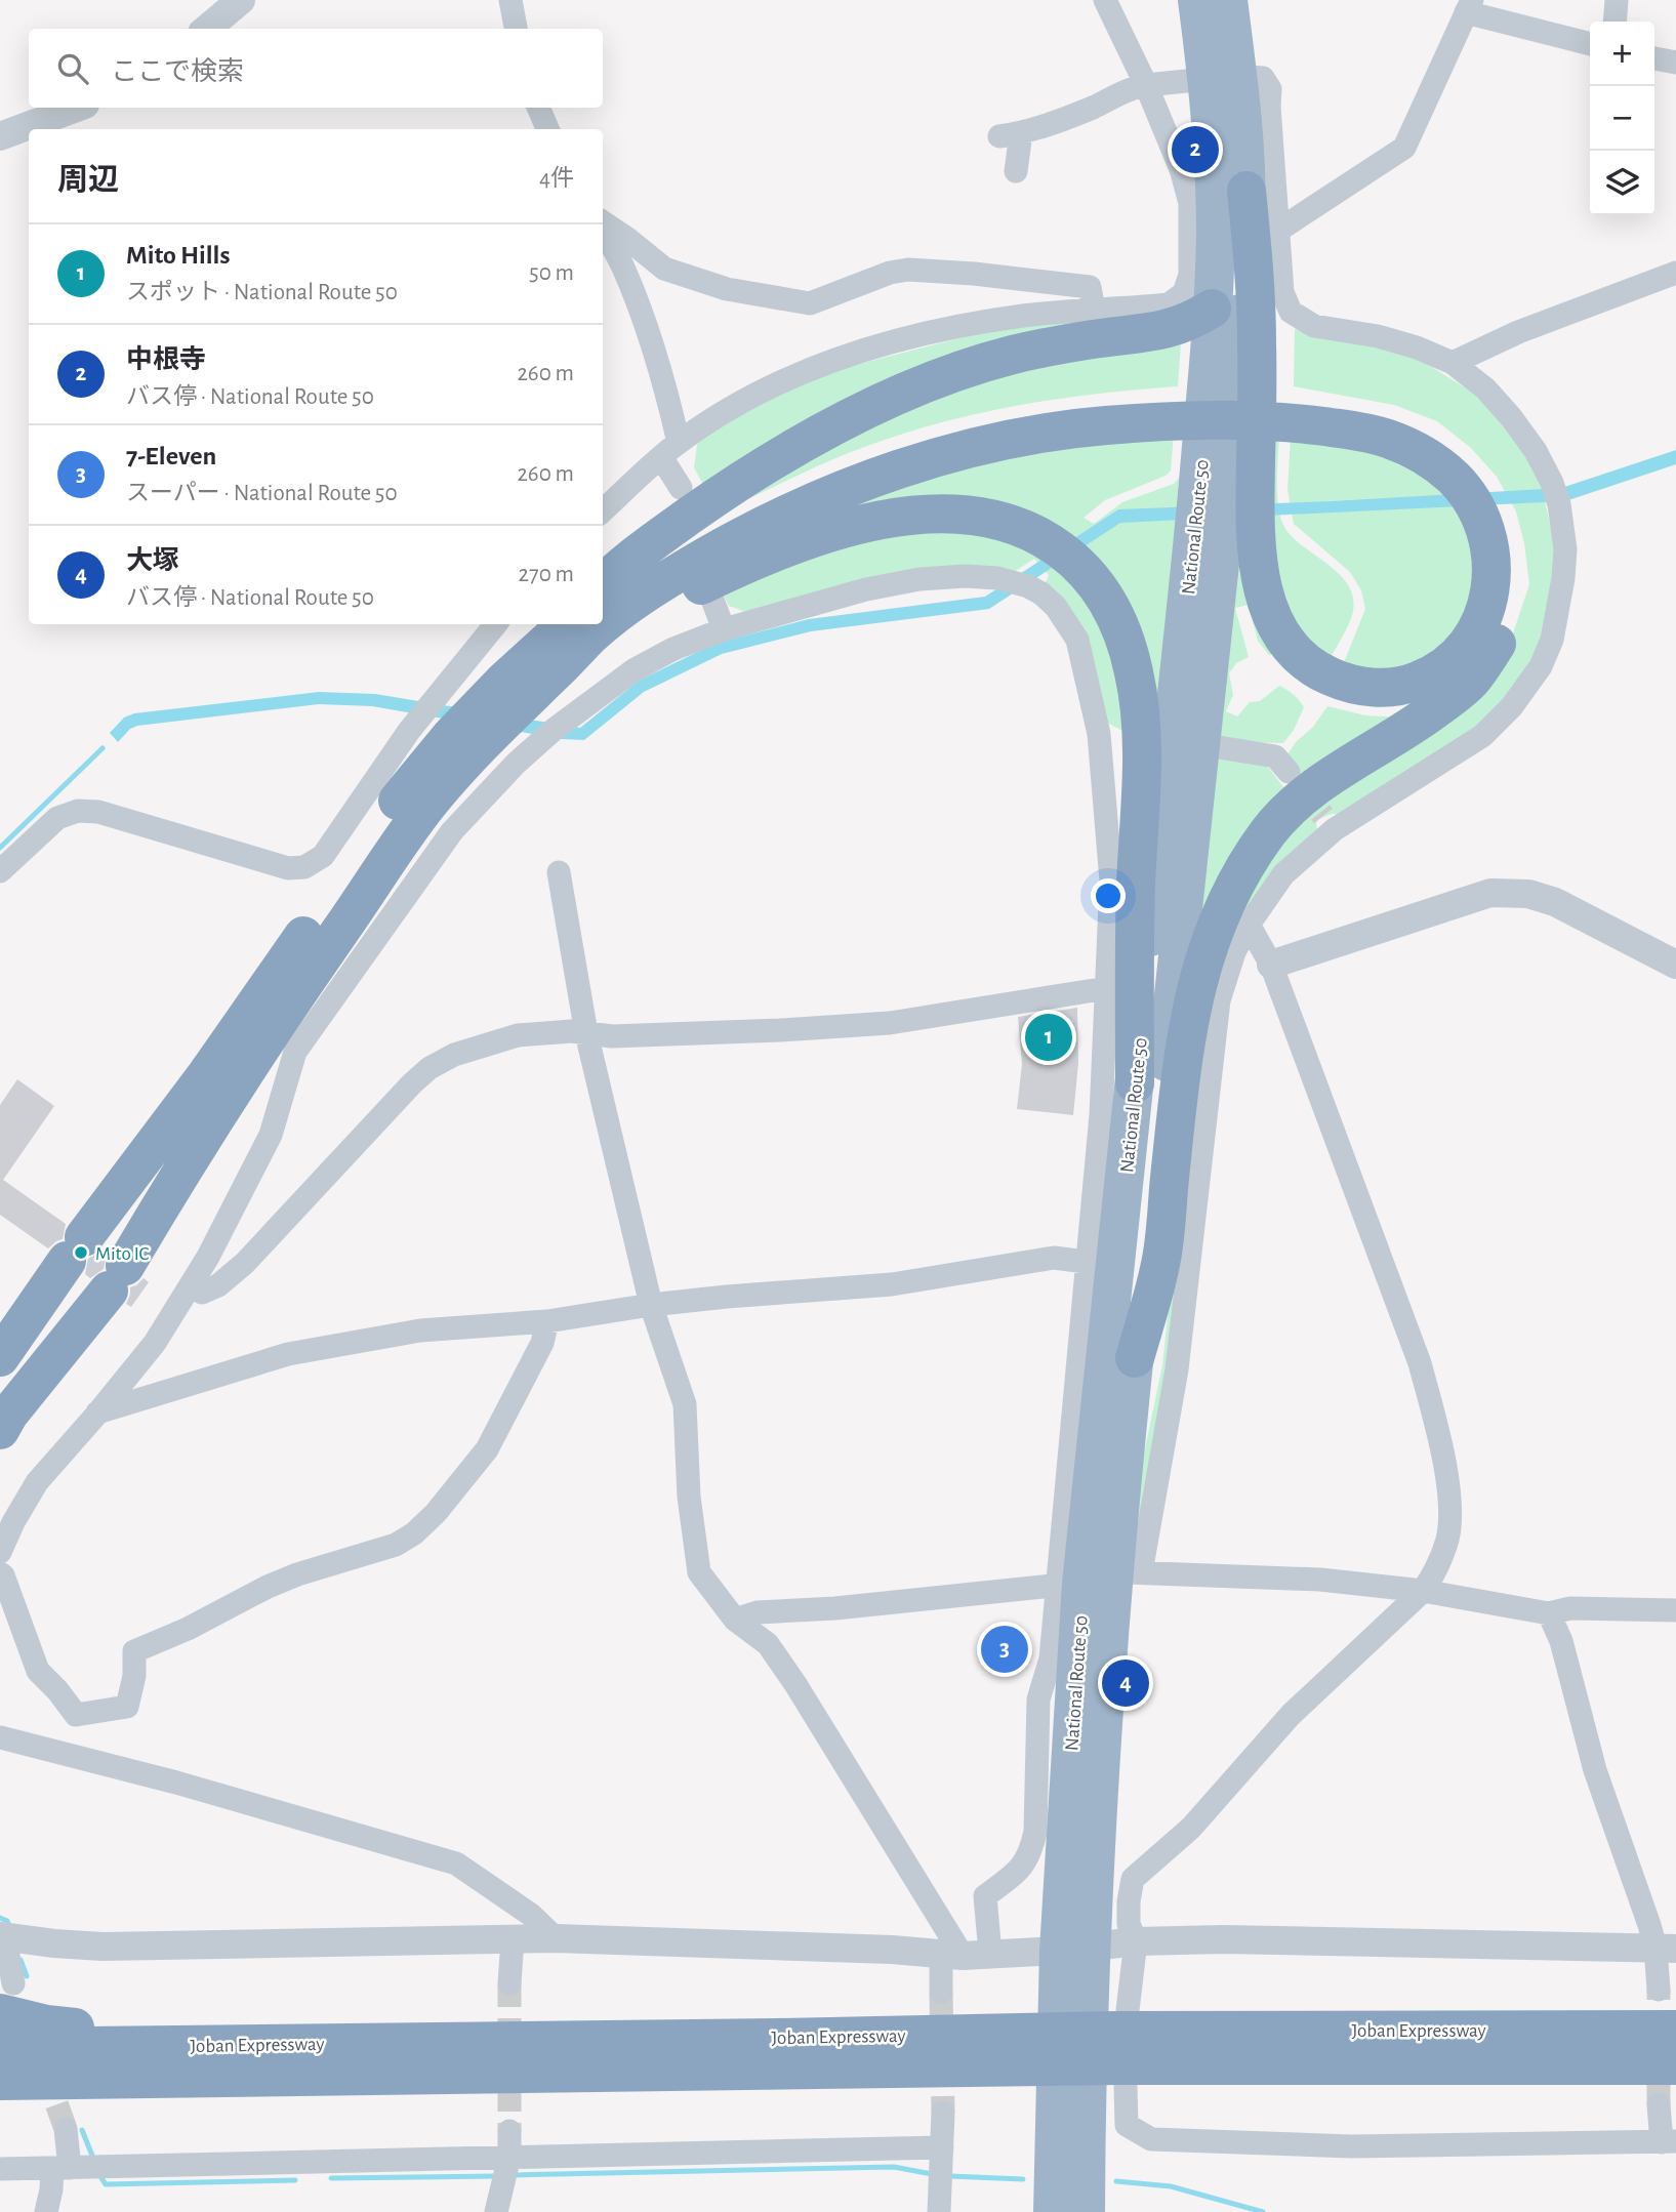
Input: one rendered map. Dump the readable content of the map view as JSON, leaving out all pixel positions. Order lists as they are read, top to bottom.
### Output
{
  "streets": {
    "highway": ["National Route 50", "Joban Expressway"]
  },
  "places": ["Mito IC"],
  "page": {
    "map_buttons": ["+", "−"],
    "search": "ここで検索",
    "pins": [
      "2",
      "1",
      "3",
      "4"
    ],
    "heading": ["周辺", "4件"],
    "list": [
      {
        "mark": "1",
        "name": "Mito Hills",
        "note": "スポット · National Route 50",
        "value": "50 m"
      },
      {
        "mark": "2",
        "name": "中根寺",
        "note": "バス停 · National Route 50",
        "value": "260 m"
      },
      {
        "mark": "3",
        "name": "7-Eleven",
        "note": "スーパー · National Route 50",
        "value": "260 m"
      },
      {
        "mark": "4",
        "name": "大塚",
        "note": "バス停 · National Route 50",
        "value": "270 m"
      }
    ]
  }
}
